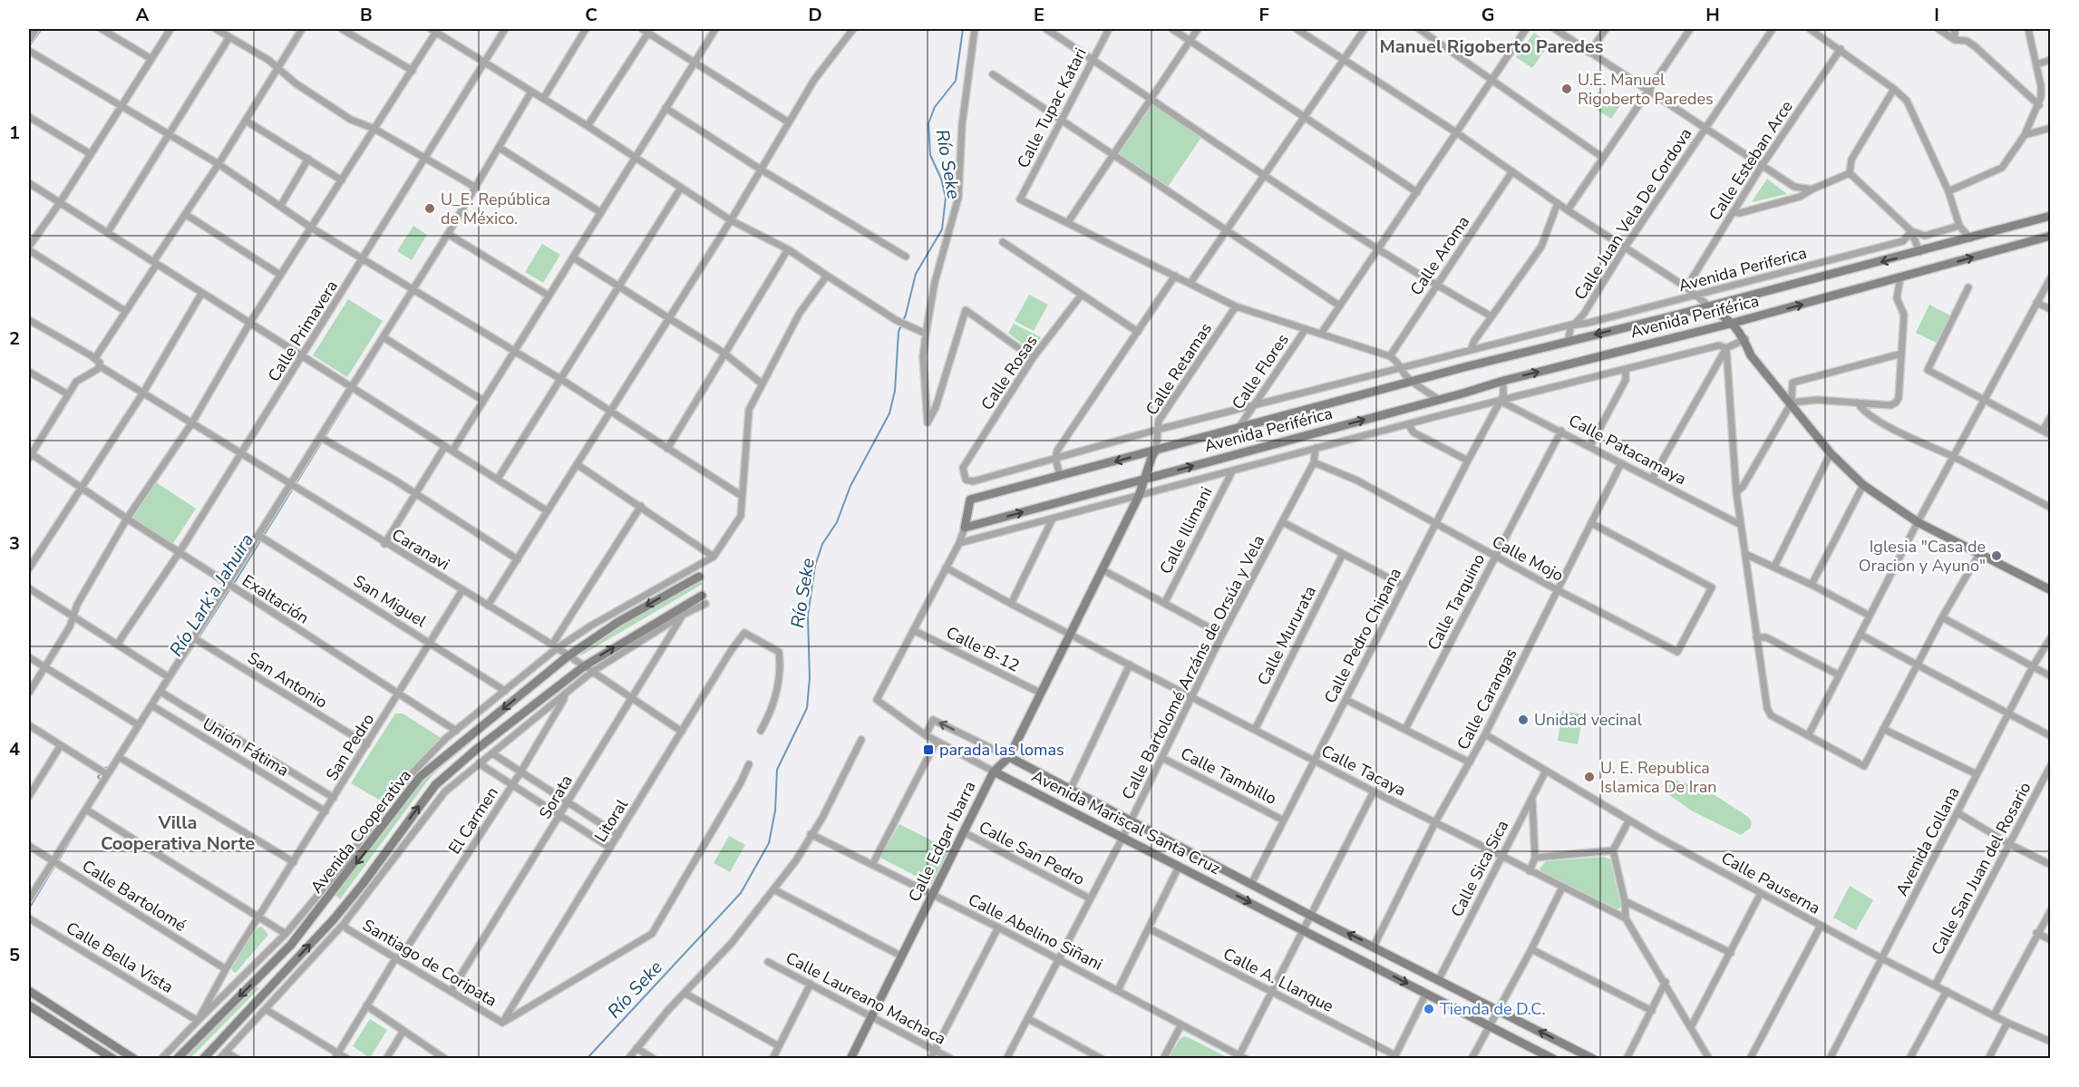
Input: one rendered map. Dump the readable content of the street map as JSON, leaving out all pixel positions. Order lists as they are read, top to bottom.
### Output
{
  "streets": {
    "street": [
      "Calle Tupac Katari",
      "Calle Esteban Arce",
      "Calle Juan Vela De Cordova",
      "Calle Aroma",
      "Avenida Periferica",
      "Avenida Periférica",
      "Calle Primavera",
      "Calle Retamas",
      "Calle Flores",
      "Calle Rosas",
      "Calle Patacamaya",
      "Calle Illimani",
      "Caranavi",
      "Calle Mojo",
      "Exaltación",
      "San Miguel",
      "Calle Tarquino",
      "Calle Mururata",
      "Calle Pedro Chipana",
      "Calle B-12",
      "Calle Bartolomé Arzáns de Orsúa y Vela",
      "San Antonio",
      "Calle Carangas",
      "Unión Fátima",
      "San Pedro",
      "Calle Tacaya",
      "Calle Tambillo",
      "Sorata",
      "El Carmen",
      "Litoral",
      "Avenida Mariscal Santa Cruz",
      "Avenida Cooperativa",
      "Calle Edgar Ibarra",
      "Avenida Collana",
      "Calle San Pedro",
      "Calle Sica Sica",
      "Calle San Juan del Rosario",
      "Calle Pauserna",
      "Calle Bartolomé",
      "Calle Abelino Siñani",
      "Calle Bella Vista",
      "Santiago de Coripata",
      "Calle A. Llanque",
      "Calle Laureano Machaca"
    ]
  },
  "crossings": [
    ["Calle Juan Vela De Cordova", "Avenida Periferica"],
    ["Avenida Periférica", "Calle Retamas"],
    ["Avenida Periférica", "Calle Flores"],
    ["Avenida Periférica", "Calle Pedro Chipana"],
    ["Avenida Periférica", "Calle Edgar Ibarra"],
    ["Calle Primavera", "Caranavi"],
    ["Calle Primavera", "Exaltación"],
    ["Calle Retamas", "Calle Edgar Ibarra"],
    ["Calle Patacamaya", "Calle Tarquino"],
    ["Calle Patacamaya", "Calle Pedro Chipana"],
    ["Calle Patacamaya", "Calle Carangas"],
    ["Caranavi", "San Pedro"],
    ["Caranavi", "Sorata"],
    ["Caranavi", "Litoral"],
    ["Caranavi", "Avenida Cooperativa"],
    ["Calle Mojo", "Calle Tarquino"],
    ["Calle Mojo", "Calle Pedro Chipana"],
    ["Calle Mojo", "Calle Bartolomé Arzáns de Orsúa y Vela"],
    ["Calle Mojo", "Calle Carangas"],
    ["Exaltación", "San Pedro"],
    ["San Miguel", "San Pedro"],
    ["Calle Mururata", "Calle Tacaya"],
    ["Calle Pedro Chipana", "Calle Tacaya"],
    ["Calle Pedro Chipana", "Calle Tambillo"],
    ["Calle Pedro Chipana", "Avenida Mariscal Santa Cruz"],
    ["Calle B-12", "Calle Edgar Ibarra"],
    ["Calle Bartolomé Arzáns de Orsúa y Vela", "Calle Tacaya"],
    ["Calle Bartolomé Arzáns de Orsúa y Vela", "Calle Tambillo"],
    ["Calle Bartolomé Arzáns de Orsúa y Vela", "Avenida Mariscal Santa Cruz"],
    ["Calle Bartolomé Arzáns de Orsúa y Vela", "Calle San Pedro"],
    ["Calle Bartolomé Arzáns de Orsúa y Vela", "Calle Abelino Siñani"],
    ["San Antonio", "San Pedro"],
    ["Calle Carangas", "Calle Tacaya"],
    ["Calle Carangas", "Avenida Mariscal Santa Cruz"],
    ["Calle Carangas", "Calle Pauserna"],
    ["Unión Fátima", "San Pedro"],
    ["San Pedro", "Calle Bartolomé"],
    ["San Pedro", "Calle Bella Vista"],
    ["Calle Tacaya", "Calle Edgar Ibarra"],
    ["Calle Tacaya", "Calle Sica Sica"],
    ["Sorata", "Santiago de Coripata"],
    ["El Carmen", "Santiago de Coripata"],
    ["Litoral", "Santiago de Coripata"],
    ["Avenida Mariscal Santa Cruz", "Calle Edgar Ibarra"],
    ["Avenida Mariscal Santa Cruz", "Calle Sica Sica"],
    ["Calle Edgar Ibarra", "Calle San Pedro"],
    ["Calle Edgar Ibarra", "Calle Abelino Siñani"],
    ["Calle Edgar Ibarra", "Calle Laureano Machaca"],
    ["Avenida Collana", "Calle Pauserna"],
    ["Calle Sica Sica", "Calle Pauserna"],
    ["Calle San Juan del Rosario", "Calle Pauserna"]
  ],
  "districts": ["Manuel Rigoberto Paredes", "Villa Cooperativa Norte"],
  "water": ["Río Seke", "Río Lark’a Jahuira"],
  "places": {
    "other": [
      "U.E. Manuel Rigoberto Paredes",
      "U_E. República de México.",
      "Iglesia \"Casa de Oracion y Ayuno\"",
      "Unidad vecinal",
      "U. E. Republica Islamica De Iran",
      "Tienda de D.C."
    ],
    "transit": ["parada las lomas"]
  },
  "grid": {
    "columns": [
      "A",
      "B",
      "C",
      "D",
      "E",
      "F",
      "G",
      "H",
      "I"
    ],
    "rows": [
      "1",
      "2",
      "3",
      "4",
      "5"
    ]
  }
}
